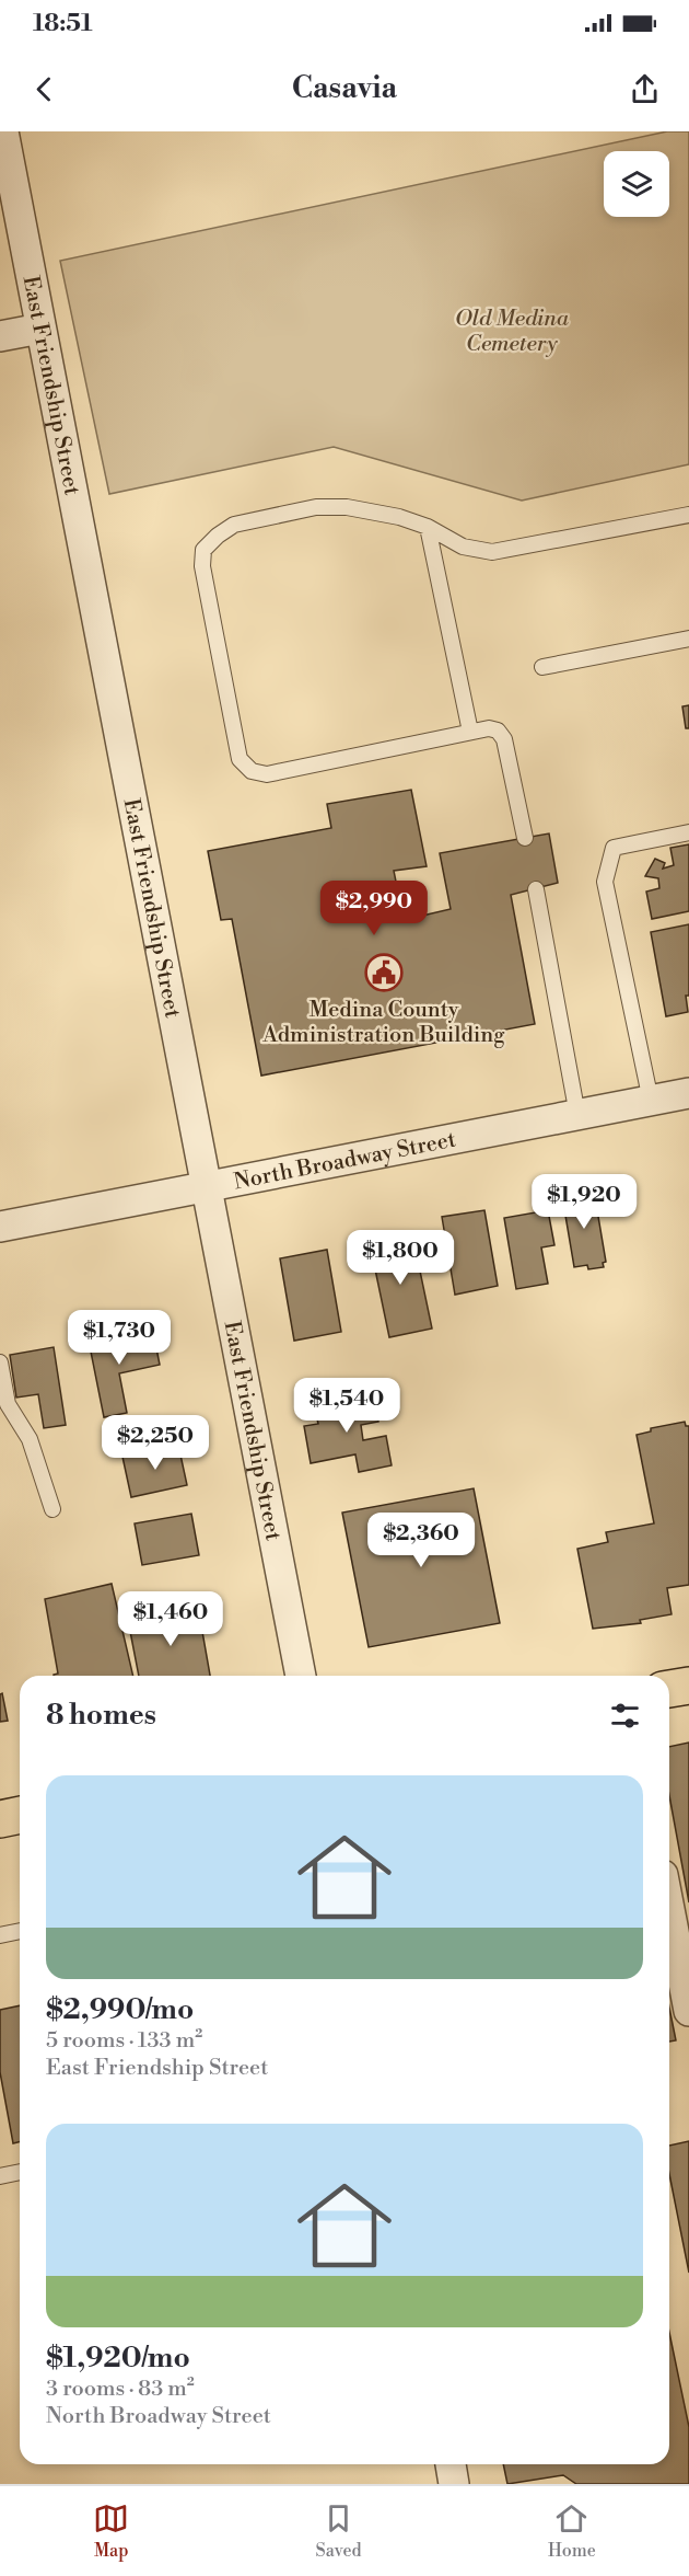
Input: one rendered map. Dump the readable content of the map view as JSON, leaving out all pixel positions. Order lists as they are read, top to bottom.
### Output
{
  "streets": {
    "street": ["East Friendship Street", "North Broadway Street"]
  },
  "crossings": [
    ["East Friendship Street", "North Broadway Street"]
  ],
  "parks": ["Old Medina Cemetery"],
  "places": {
    "public building": ["Medina County Administration Building"]
  },
  "page": {
    "status": "18:51",
    "header": "Casavia",
    "price": [
      "$2,990",
      "$1,920",
      "$1,800",
      "$1,730",
      "$1,540",
      "$2,250",
      "$2,360",
      "$1,460"
    ],
    "heading": "8 homes",
    "list": [
      {
        "name": "$2,990/mo",
        "note": "5 rooms · 133 m² · East Friendship Street"
      },
      {
        "name": "$1,920/mo",
        "note": "3 rooms · 83 m² · North Broadway Street"
      }
    ],
    "tabs": ["Map", "Saved", "Home"]
  }
}
